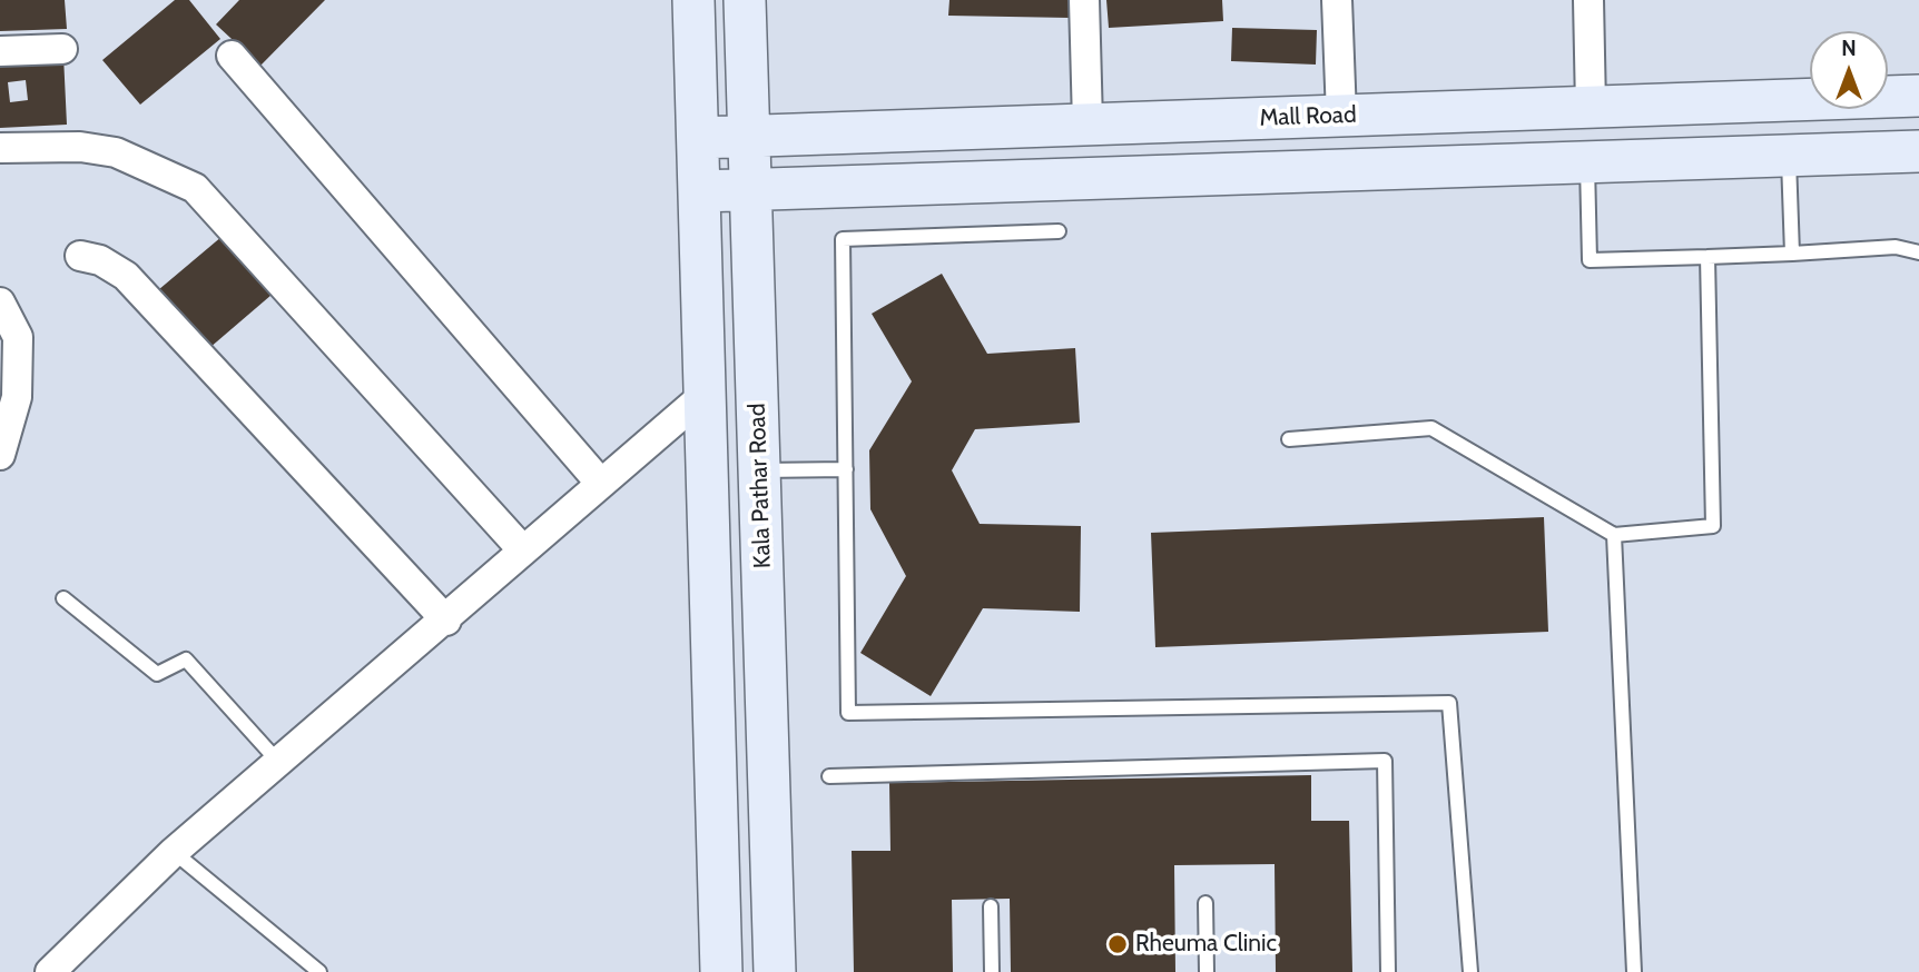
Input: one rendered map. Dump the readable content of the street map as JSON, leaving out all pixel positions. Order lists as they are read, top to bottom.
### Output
{
  "streets": {
    "street": ["Mall Road", "Kala Pathar Road"]
  },
  "crossings": [
    ["Mall Road", "Kala Pathar Road"]
  ],
  "places": ["Rheuma Clinic"],
  "north": "top"
}
